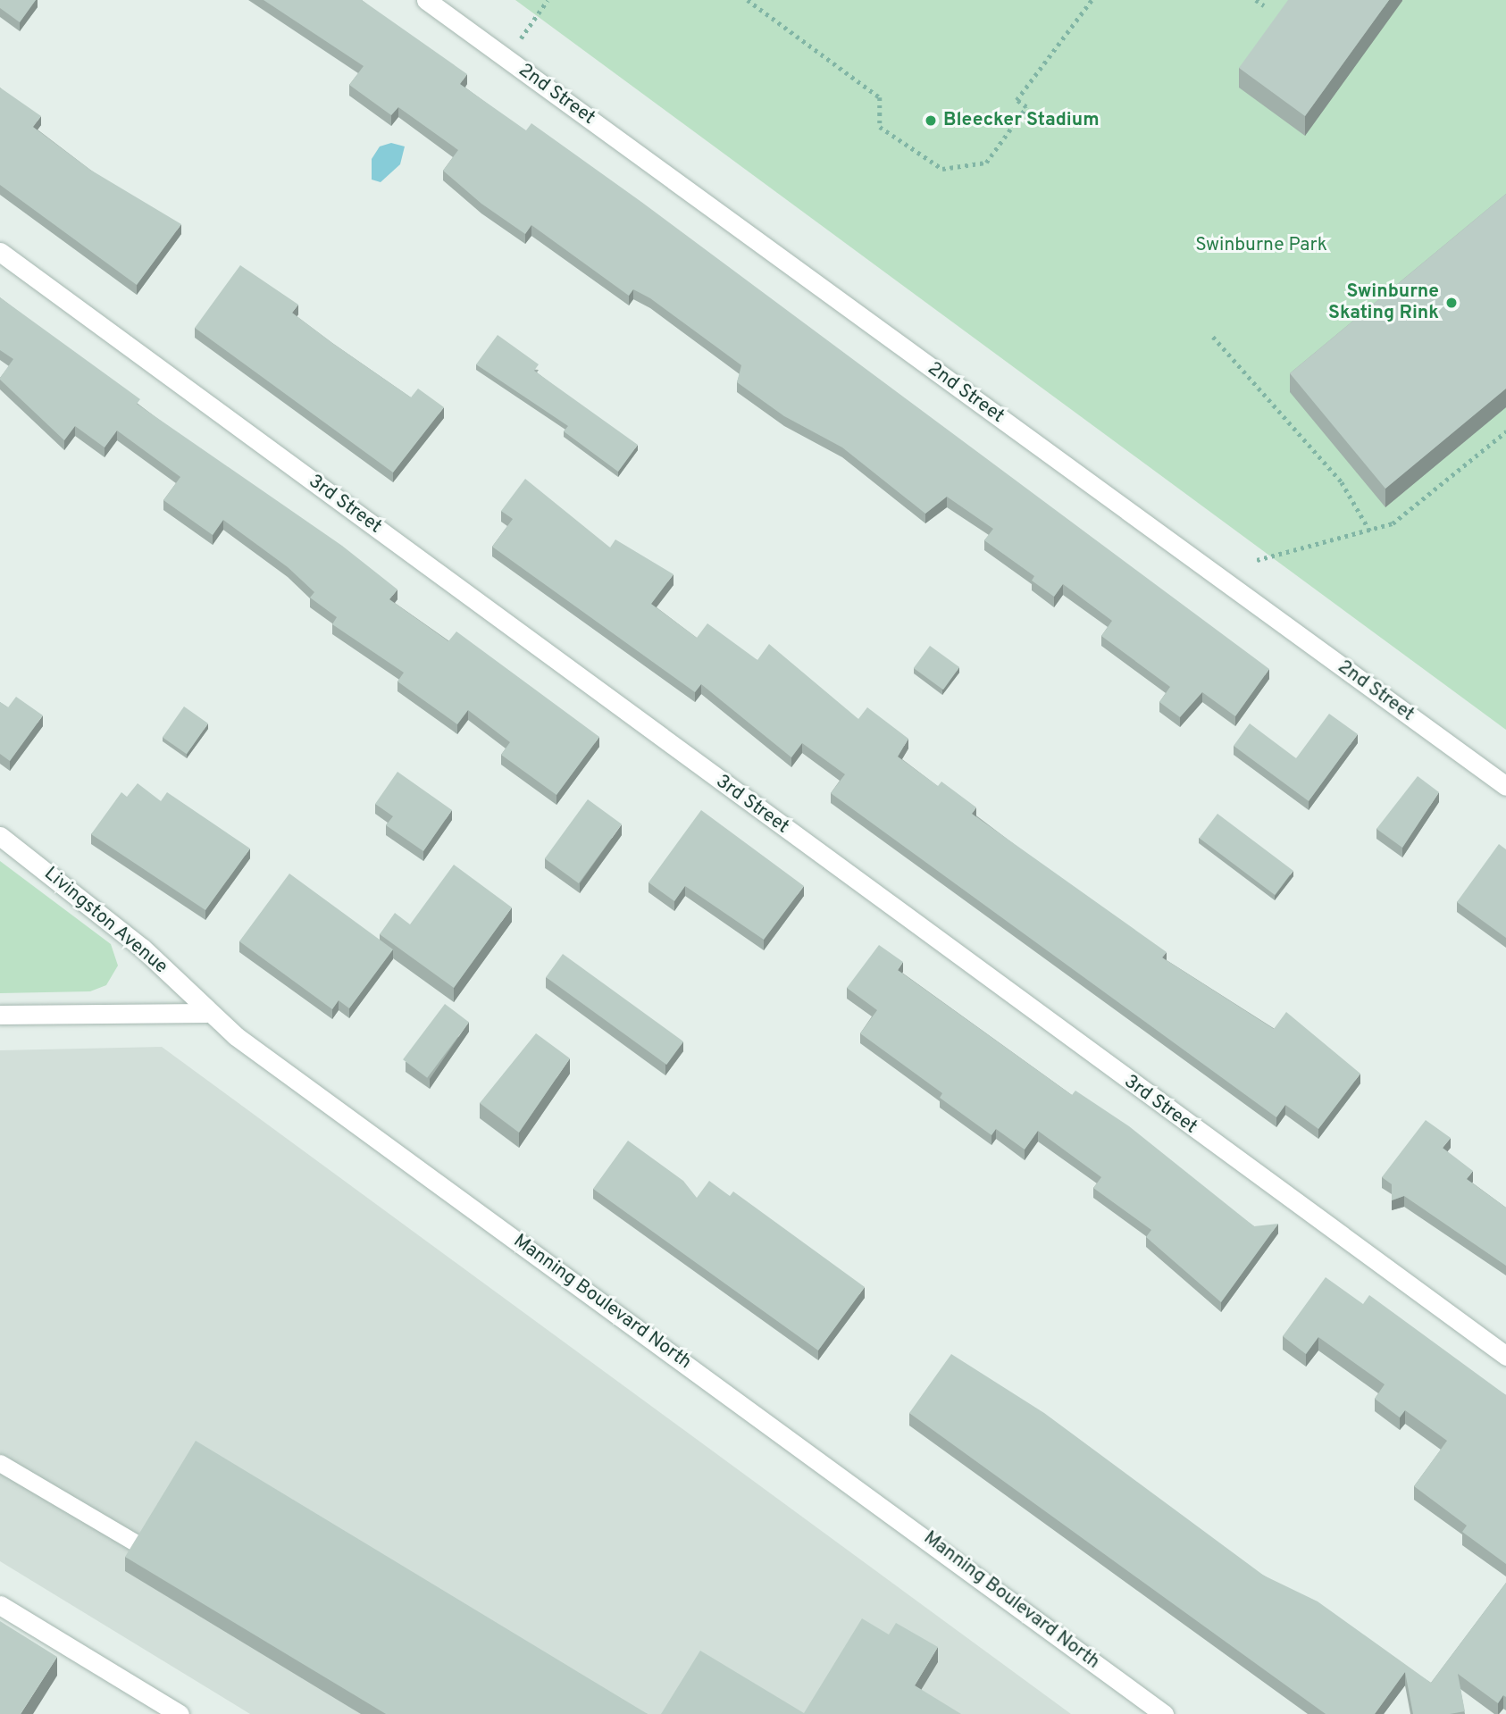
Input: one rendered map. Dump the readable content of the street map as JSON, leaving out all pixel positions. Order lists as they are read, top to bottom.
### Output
{
  "streets": {
    "street": [
      "2nd Street",
      "3rd Street",
      "Livingston Avenue",
      "Manning Boulevard North"
    ]
  },
  "crossings": [
    ["Livingston Avenue", "Manning Boulevard North"]
  ],
  "parks": ["Swinburne Park"],
  "places": ["Bleecker Stadium", "Swinburne Skating Rink"]
}
